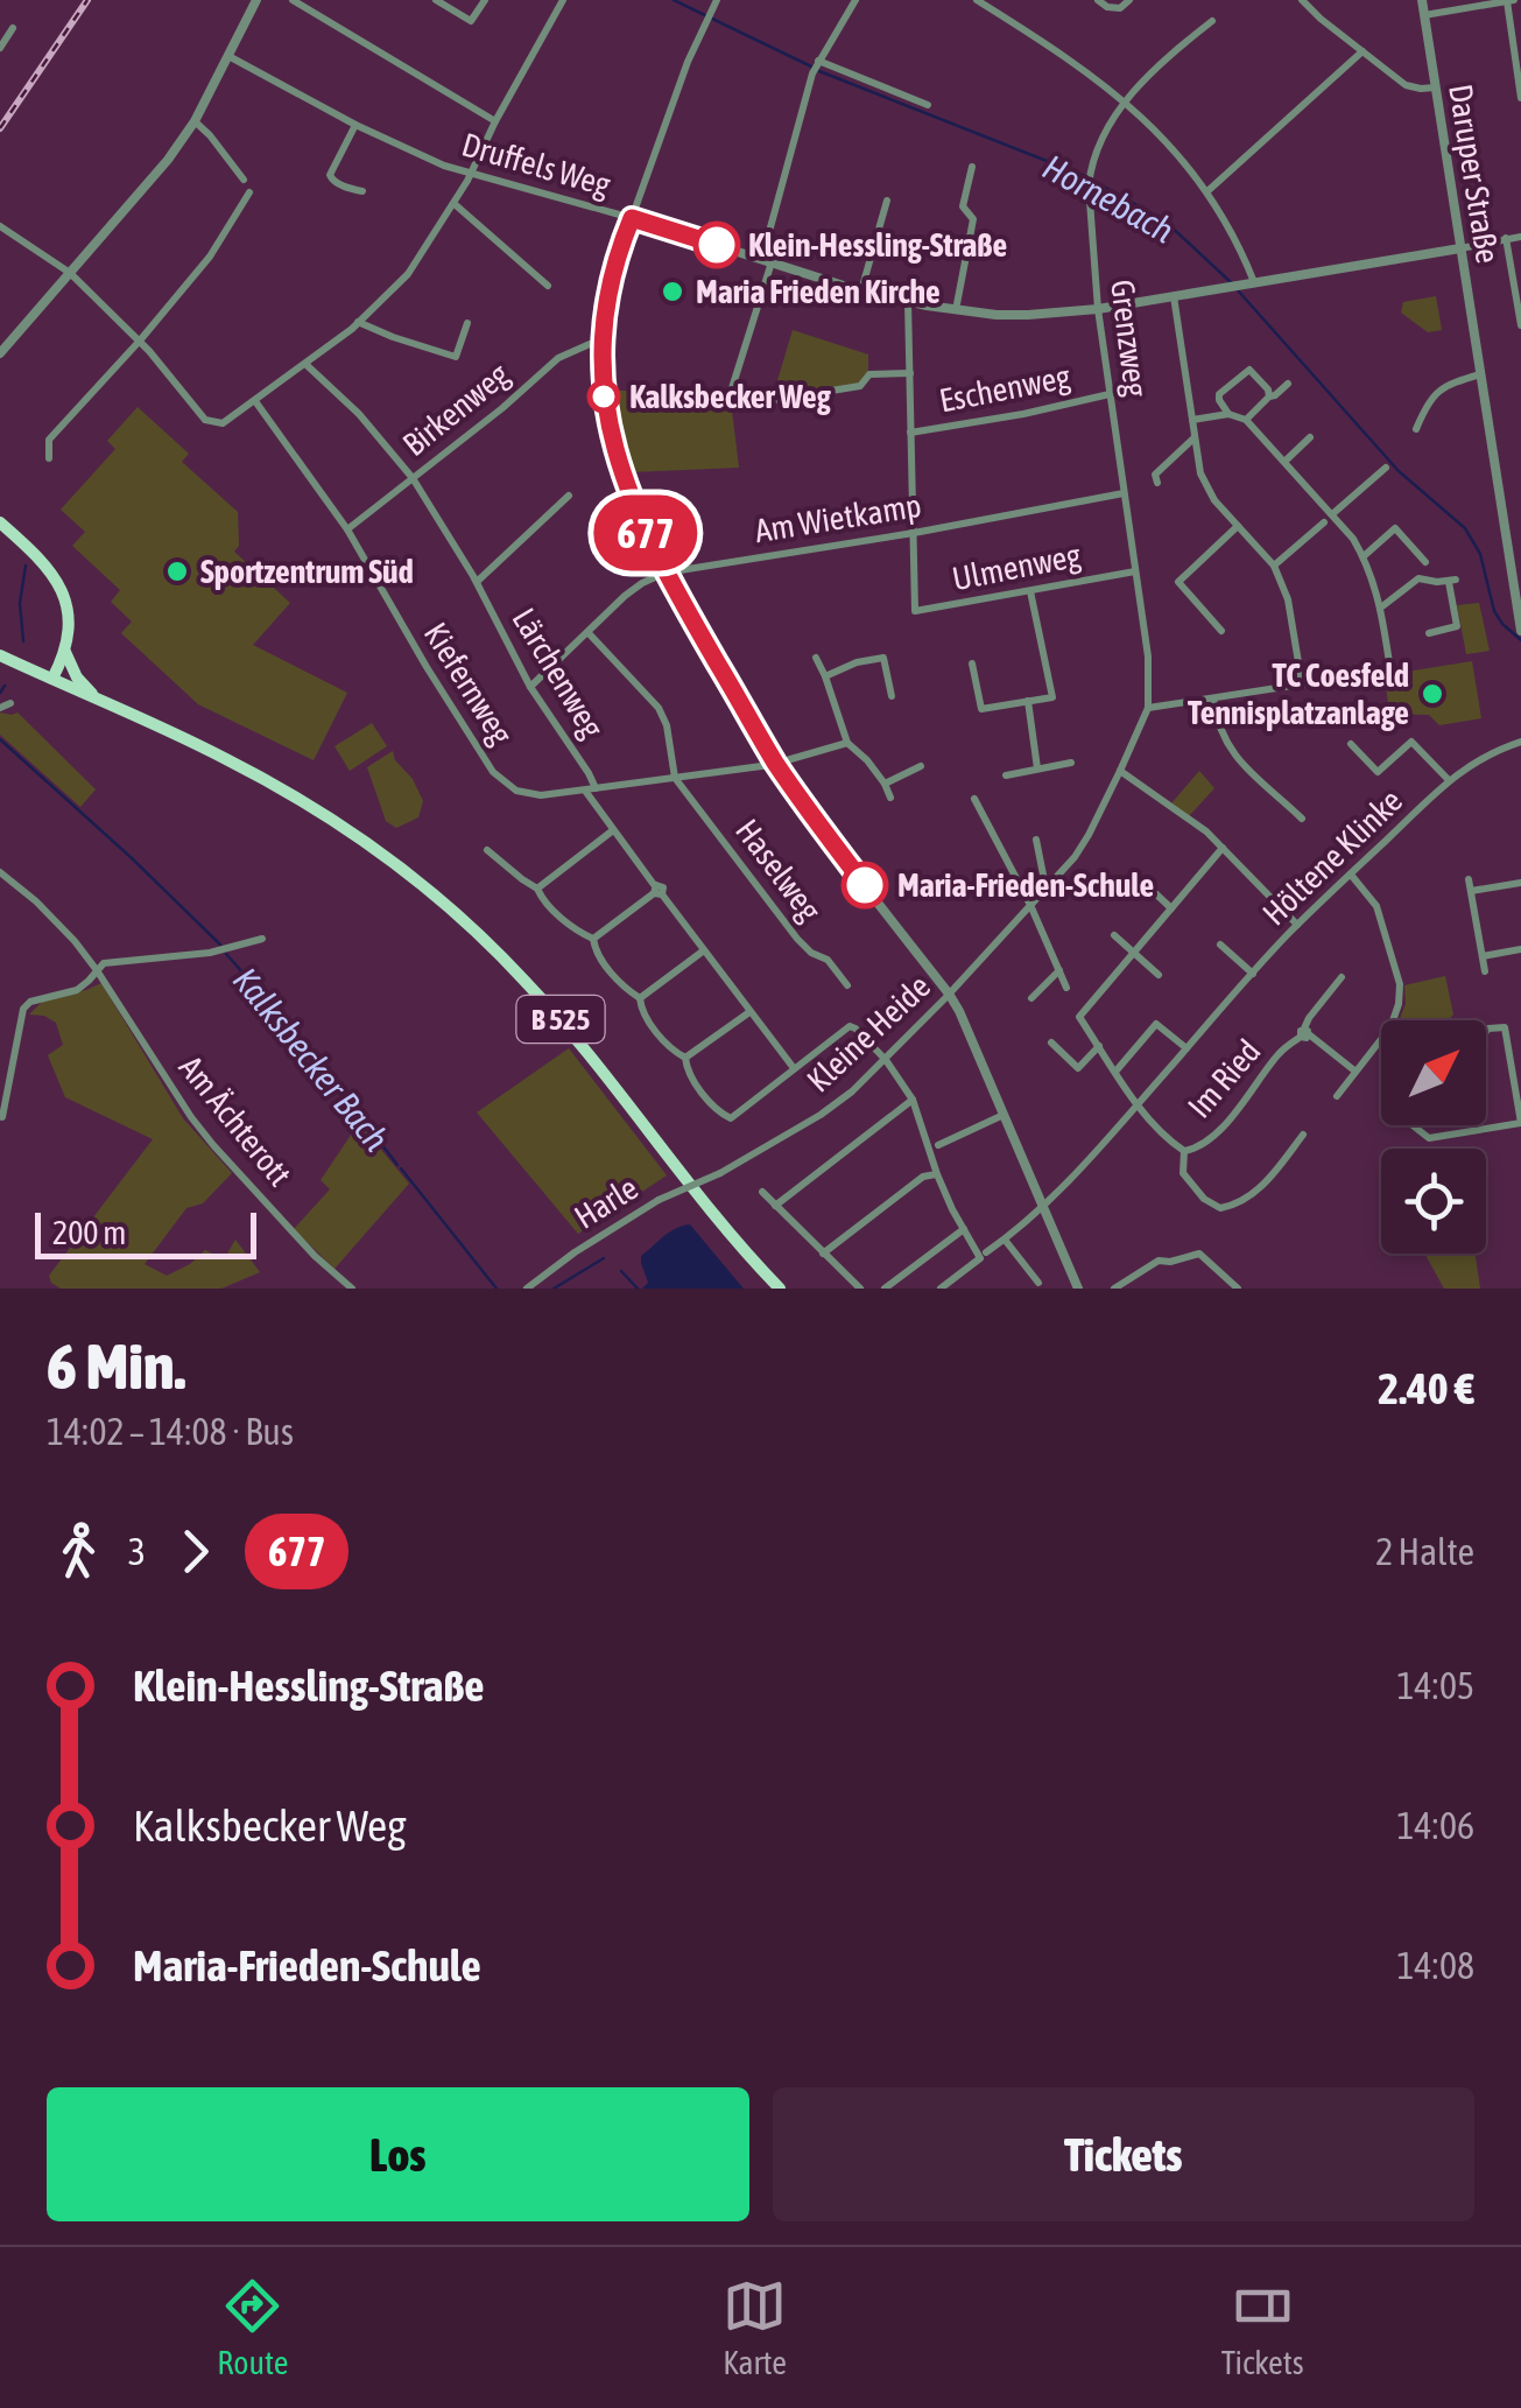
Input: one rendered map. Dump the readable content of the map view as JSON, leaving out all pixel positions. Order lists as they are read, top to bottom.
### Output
{
  "streets": {
    "main road": ["B 525"],
    "street": [
      "Druffels Weg",
      "Daruper Straße",
      "Grenzweg",
      "Eschenweg",
      "Birkenweg",
      "Am Wietkamp",
      "Ulmenweg",
      "Lärchenweg",
      "Kiefernweg",
      "Höltene Klinke",
      "Haselweg",
      "Kleine Heide",
      "Im Ried",
      "Am Ächterott",
      "Harle"
    ]
  },
  "crossings": [
    ["Druffels Weg", "Daruper Straße"],
    ["Druffels Weg", "Grenzweg"],
    ["Grenzweg", "Eschenweg"],
    ["Grenzweg", "Am Wietkamp"],
    ["Grenzweg", "Ulmenweg"],
    ["Grenzweg", "Kleine Heide"],
    ["Birkenweg", "Lärchenweg"],
    ["Birkenweg", "Kiefernweg"],
    ["Am Wietkamp", "Ulmenweg"],
    ["Am Wietkamp", "Lärchenweg"],
    ["Lärchenweg", "Kiefernweg"],
    ["Höltene Klinke", "Im Ried"],
    ["Kleine Heide", "Harle"]
  ],
  "water": ["Hornebach", "Kalksbecker Bach"],
  "places": [
    "Klein-Hessling-Straße",
    "Maria Frieden Kirche",
    "Kalksbecker Weg",
    "Sportzentrum Süd",
    "TC Coesfeld Tennisplatzanlage",
    "Maria-Frieden-Schule"
  ],
  "lines": ["bus line 677"],
  "scale_bar": "200 m",
  "north": "top right",
  "page": {
    "on_map": "677",
    "scale": "200 m",
    "heading": ["6 Min.", "14:02 – 14:08 · Bus", "2.40 €"],
    "legs": ["3", "677", "2 Halte"],
    "list": [
      {
        "name": "Klein-Hessling-Straße",
        "value": "14:05"
      },
      {
        "name": "Kalksbecker Weg",
        "value": "14:06"
      },
      {
        "name": "Maria-Frieden-Schule",
        "value": "14:08"
      }
    ],
    "buttons": ["Los", "Tickets"],
    "tabs": ["Route", "Karte", "Tickets"]
  }
}
